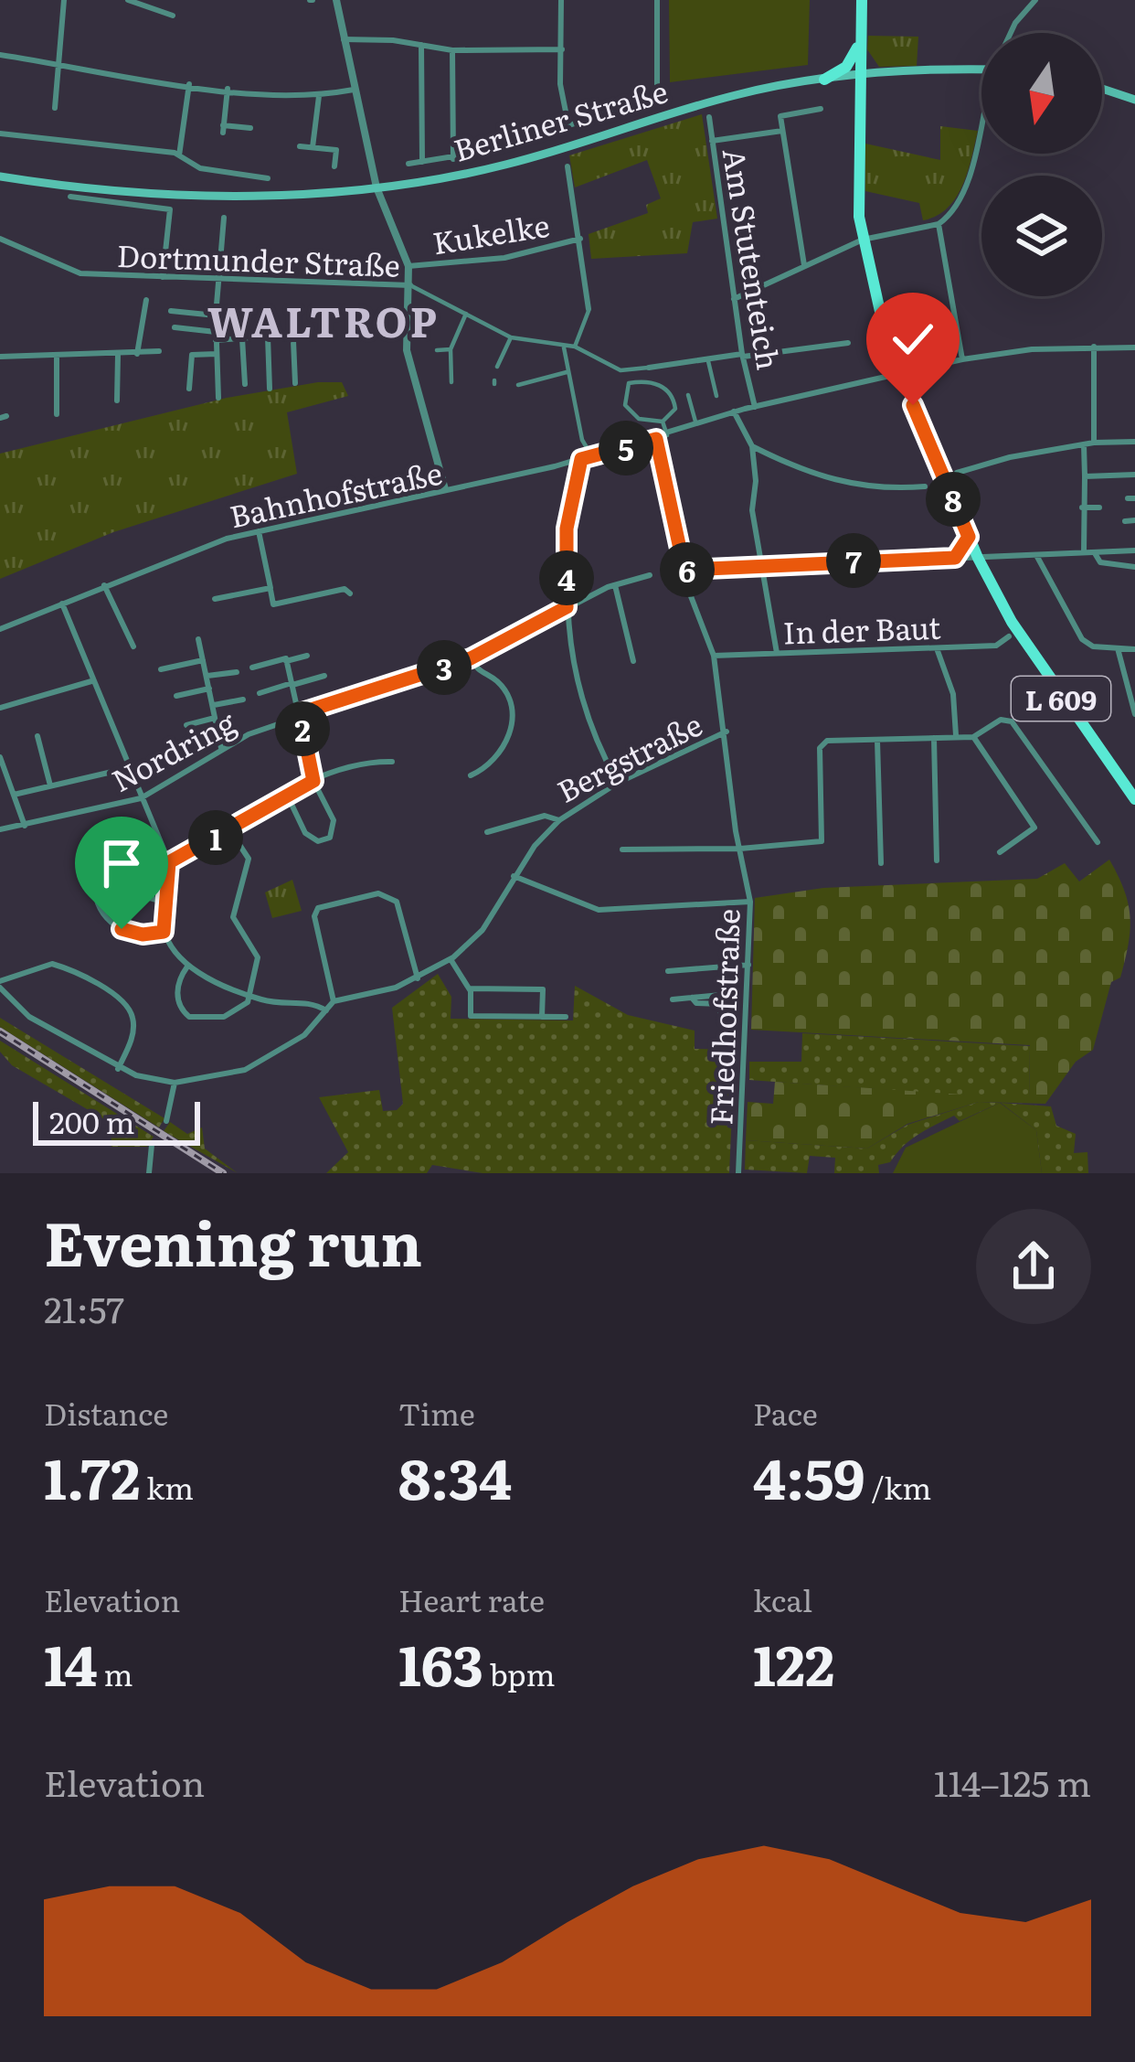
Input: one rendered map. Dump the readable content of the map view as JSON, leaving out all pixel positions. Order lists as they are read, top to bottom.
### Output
{
  "streets": {
    "main road": ["Berliner Straße", "L 609"],
    "street": [
      "Kukelke",
      "Dortmunder Straße",
      "Am Stutenteich",
      "Bahnhofstraße",
      "In der Baut",
      "Nordring",
      "Bergstraße",
      "Friedhofstraße"
    ]
  },
  "crossings": [
    ["Berliner Straße", "L 609"],
    ["Am Stutenteich", "Bahnhofstraße"],
    ["Bahnhofstraße", "L 609"],
    ["Bahnhofstraße", "Friedhofstraße"],
    ["In der Baut", "Friedhofstraße"],
    ["Bergstraße", "Friedhofstraße"]
  ],
  "districts": ["WALTROP"],
  "scale_bar": "200 m",
  "north": "bottom",
  "page": {
    "pins": [
      "5",
      "8",
      "7",
      "6",
      "4",
      "3",
      "2",
      "1"
    ],
    "scale": "200 m",
    "heading": ["Evening run", "21:57"],
    "stats": [
      ["Distance", "1.72 km"],
      ["Time", "8:34"],
      ["Pace", "4:59 /km"],
      ["Elevation", "14 m"],
      ["Heart rate", "163 bpm"],
      ["kcal", "122"]
    ],
    "chart": ["Elevation", "114–125 m"]
  }
}
